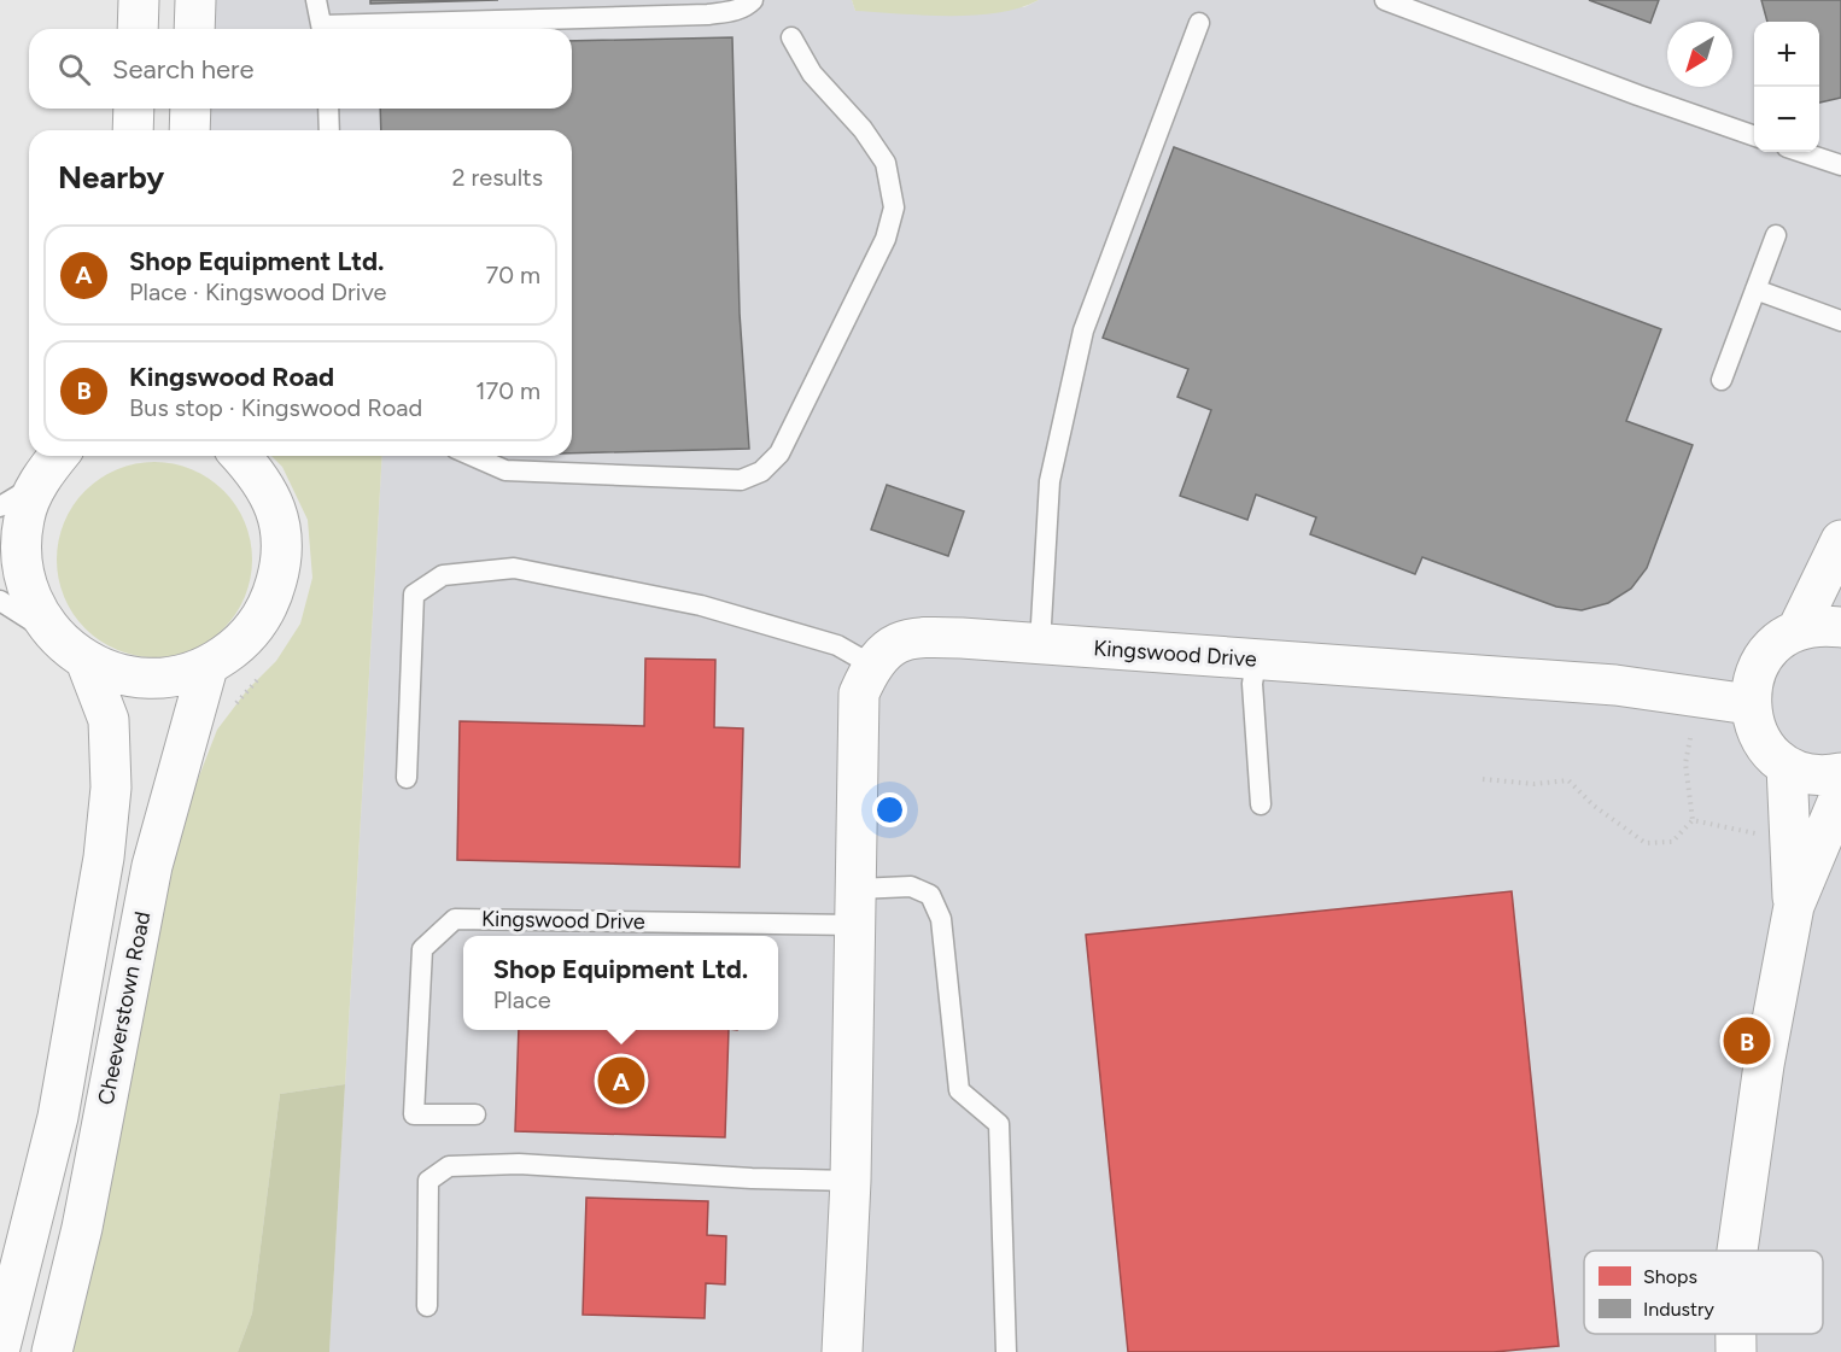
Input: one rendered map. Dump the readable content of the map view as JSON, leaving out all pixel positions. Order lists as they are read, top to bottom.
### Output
{
  "streets": {
    "street": ["Kingswood Drive", "Cheeverstown Road"]
  },
  "legend": ["Shops", "Industry"],
  "north": "bottom left",
  "page": {
    "map_buttons": ["+", "−"],
    "search": "Search here",
    "heading": ["Nearby", "2 results"],
    "list": [
      {
        "mark": "A",
        "name": "Shop Equipment Ltd.",
        "note": "Place · Kingswood Drive",
        "value": "70 m"
      },
      {
        "mark": "B",
        "name": "Kingswood Road",
        "note": "Bus stop · Kingswood Road",
        "value": "170 m"
      }
    ],
    "popup": ["Shop Equipment Ltd.", "Place"],
    "pins": ["B", "A"]
  }
}
